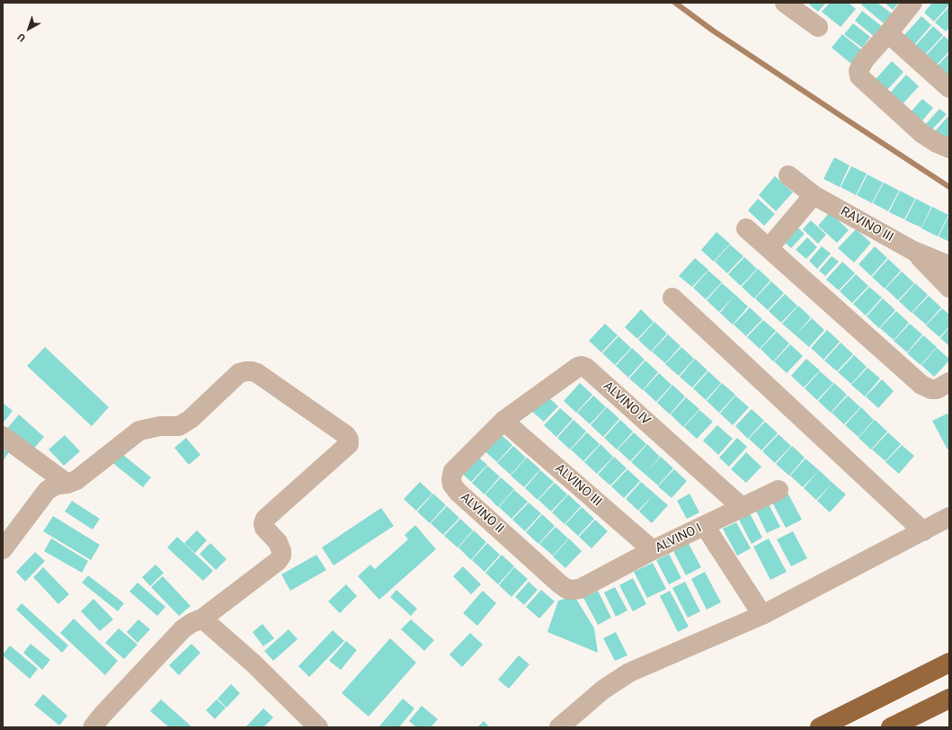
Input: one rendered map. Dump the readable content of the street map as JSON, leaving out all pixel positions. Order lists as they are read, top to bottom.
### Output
{
  "streets": {
    "street": [
      "RAVINO III",
      "ALVINO IV",
      "ALVINO III",
      "ALVINO II",
      "ALVINO I"
    ]
  },
  "crossings": [
    ["ALVINO IV", "ALVINO III"],
    ["ALVINO IV", "ALVINO II"],
    ["ALVINO IV", "ALVINO I"],
    ["ALVINO III", "ALVINO II"],
    ["ALVINO III", "ALVINO I"],
    ["ALVINO II", "ALVINO I"]
  ],
  "north": "bottom left"
}
